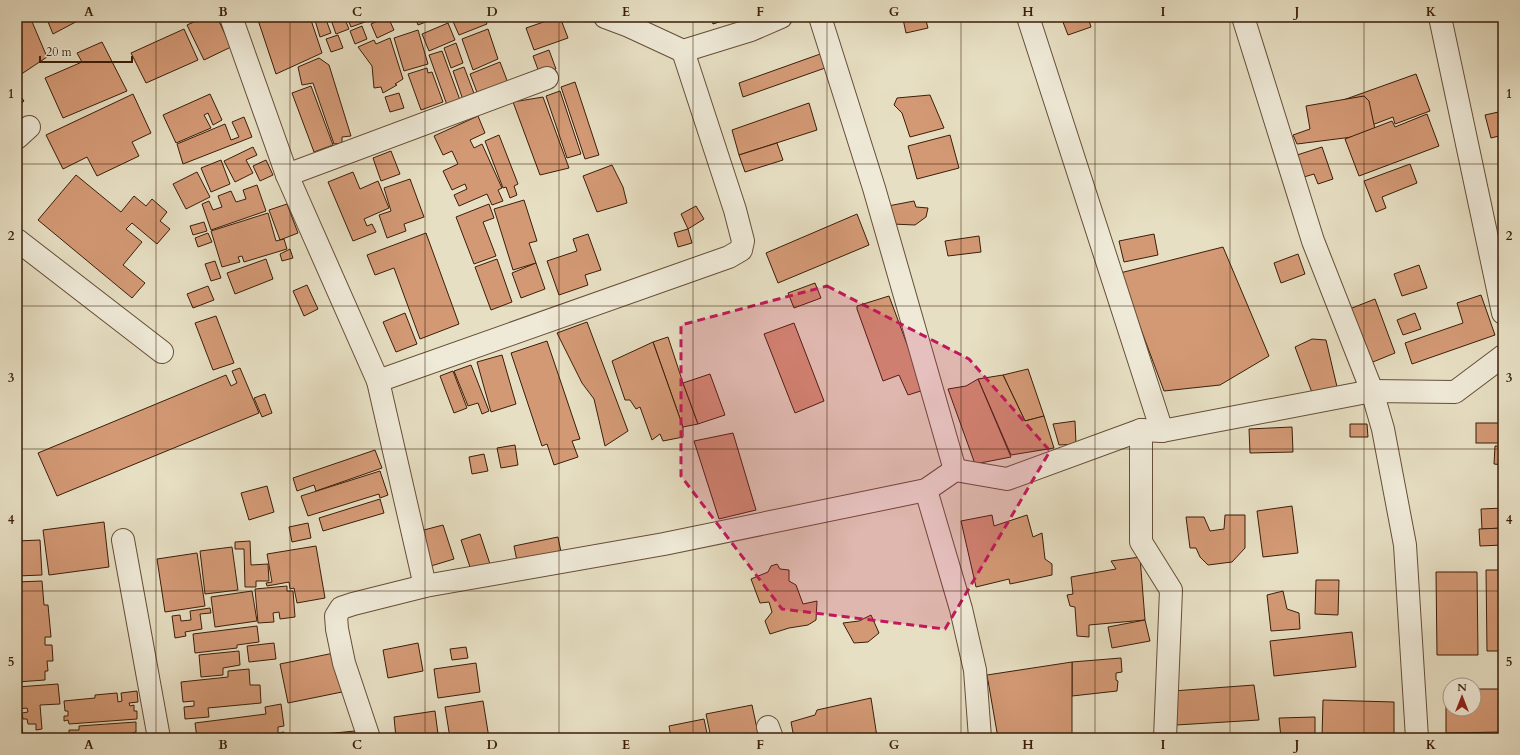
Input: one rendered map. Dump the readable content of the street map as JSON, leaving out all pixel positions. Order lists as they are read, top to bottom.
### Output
{
  "scale_bar": "20 m",
  "north": "top",
  "grid": {
    "columns": [
      "A",
      "B",
      "C",
      "D",
      "E",
      "F",
      "G",
      "H",
      "I",
      "J",
      "K"
    ],
    "rows": [
      "1",
      "2",
      "3",
      "4",
      "5"
    ]
  }
}
